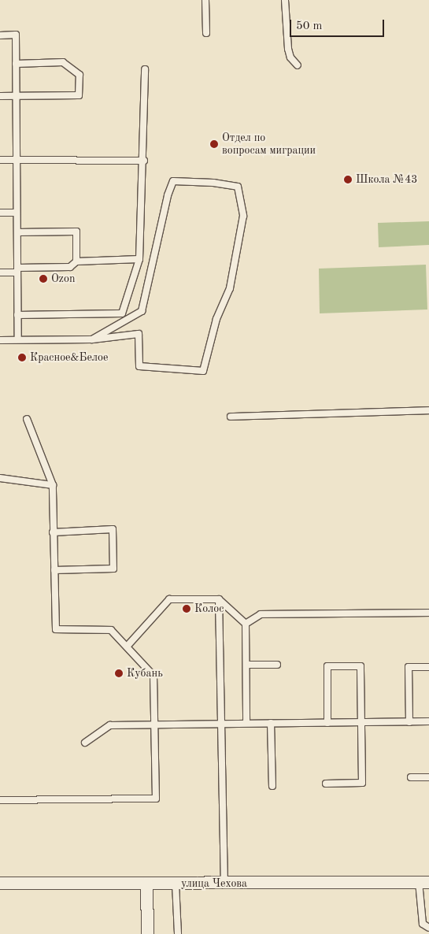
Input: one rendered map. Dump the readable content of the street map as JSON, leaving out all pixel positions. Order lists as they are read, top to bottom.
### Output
{
  "streets": {
    "street": ["улица Чехова"]
  },
  "places": [
    "Отдел по вопросам миграции",
    "Школа №43",
    "Ozon",
    "Красное&Белое",
    "Колос",
    "Кубань"
  ],
  "scale_bar": "50 m"
}
